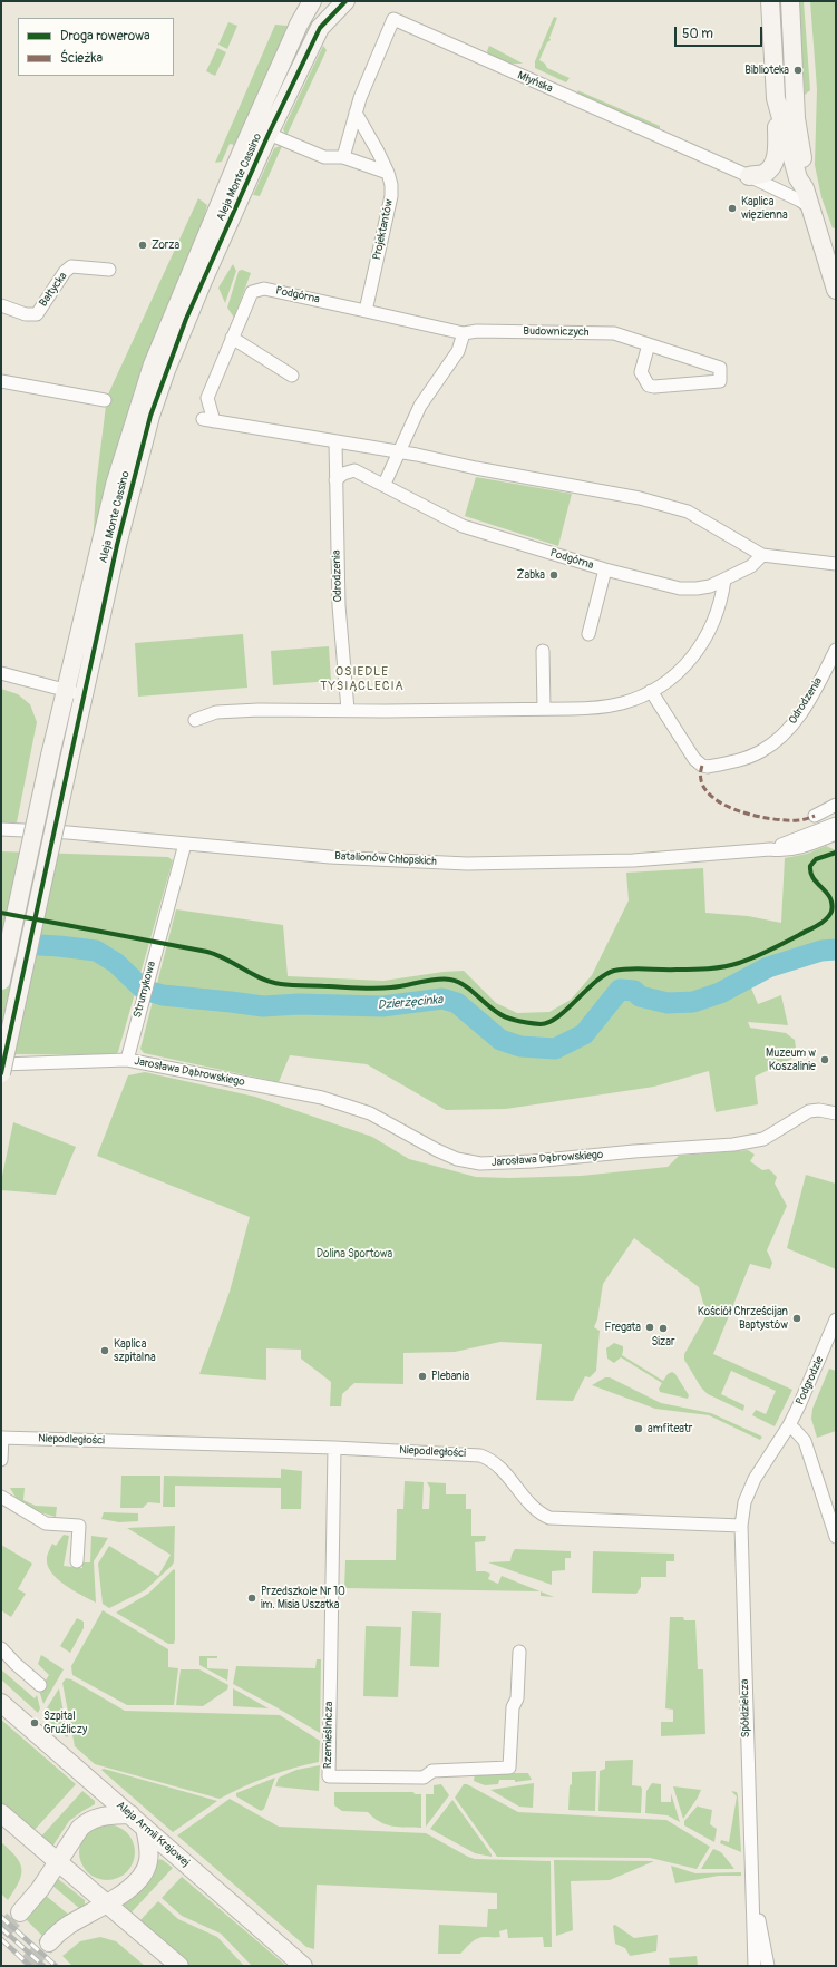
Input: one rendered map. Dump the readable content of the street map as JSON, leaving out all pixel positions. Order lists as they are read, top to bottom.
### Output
{
  "streets": {
    "street": [
      "Młyńska",
      "Aleja Monte Cassino",
      "Projektantów",
      "Bałtycka",
      "Podgórna",
      "Budowniczych",
      "Odrodzenia",
      "Batalionów Chłopskich",
      "Strumykowa",
      "Jarosława Dąbrowskiego",
      "Podgrodzie",
      "Niepodległości",
      "Spółdzielcza",
      "Rzemieślnicza",
      "Aleja Armii Krajowej"
    ]
  },
  "crossings": [
    ["Młyńska", "Projektantów"],
    ["Projektantów", "Podgórna"],
    ["Podgórna", "Odrodzenia"],
    ["Batalionów Chłopskich", "Strumykowa"],
    ["Strumykowa", "Jarosława Dąbrowskiego"],
    ["Podgrodzie", "Niepodległości"],
    ["Podgrodzie", "Spółdzielcza"],
    ["Niepodległości", "Spółdzielcza"],
    ["Niepodległości", "Rzemieślnicza"]
  ],
  "districts": ["OSIEDLE TYSIĄCLECIA"],
  "water": ["Dzierżęcinka"],
  "parks": ["Dolina Sportowa"],
  "places": [
    "Biblioteka",
    "Kaplica więzienna",
    "Zorza",
    "Żabka",
    "Muzeum w Koszalinie",
    "Kościół Chrześcijan Baptystów",
    "Fregata",
    "Sizar",
    "Kaplica szpitalna",
    "Plebania",
    "amfiteatr",
    "Przedszkole Nr 10 im. Misia Uszatka",
    "Szpital Gruźliczy"
  ],
  "legend": ["Droga rowerowa", "Ścieżka"],
  "scale_bar": "50 m"
}
